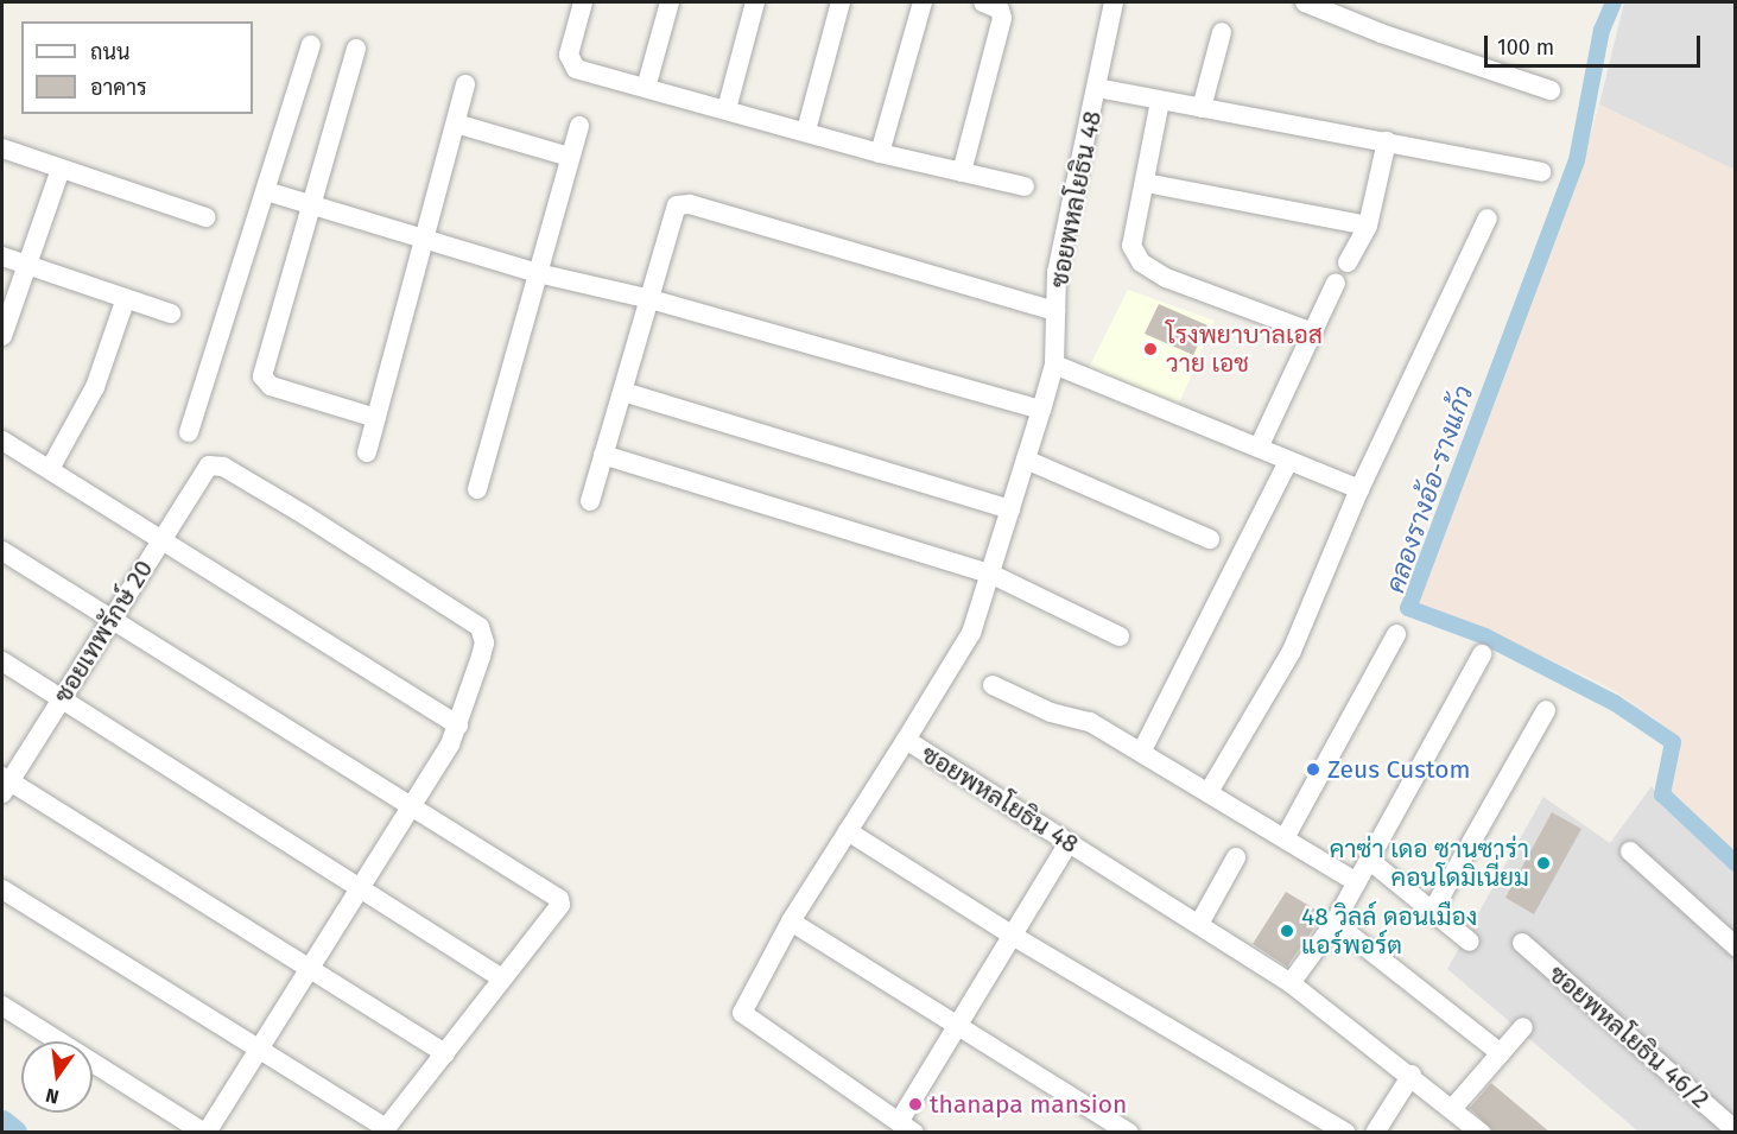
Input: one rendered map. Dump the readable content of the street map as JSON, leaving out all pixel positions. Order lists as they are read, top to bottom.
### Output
{
  "streets": {
    "street": ["ซอยพหลโยธิน 48", "ซอยเทพรักษ์ 20", "ซอยพหลโยธิน 46/2"]
  },
  "water": ["คลองรางอ้อ-รางแก้ว"],
  "places": [
    "โรงพยาบาลเอส วาย เอช",
    "Zeus Custom",
    "คาซ่า เดอ ซานซาร่า คอนโดมิเนี่ยม",
    "48 วิลล์ ดอนเมือง แอร์พอร์ต",
    "thanapa mansion"
  ],
  "legend": ["ถนน", "อาคาร"],
  "scale_bar": "100 m",
  "north": "bottom"
}
